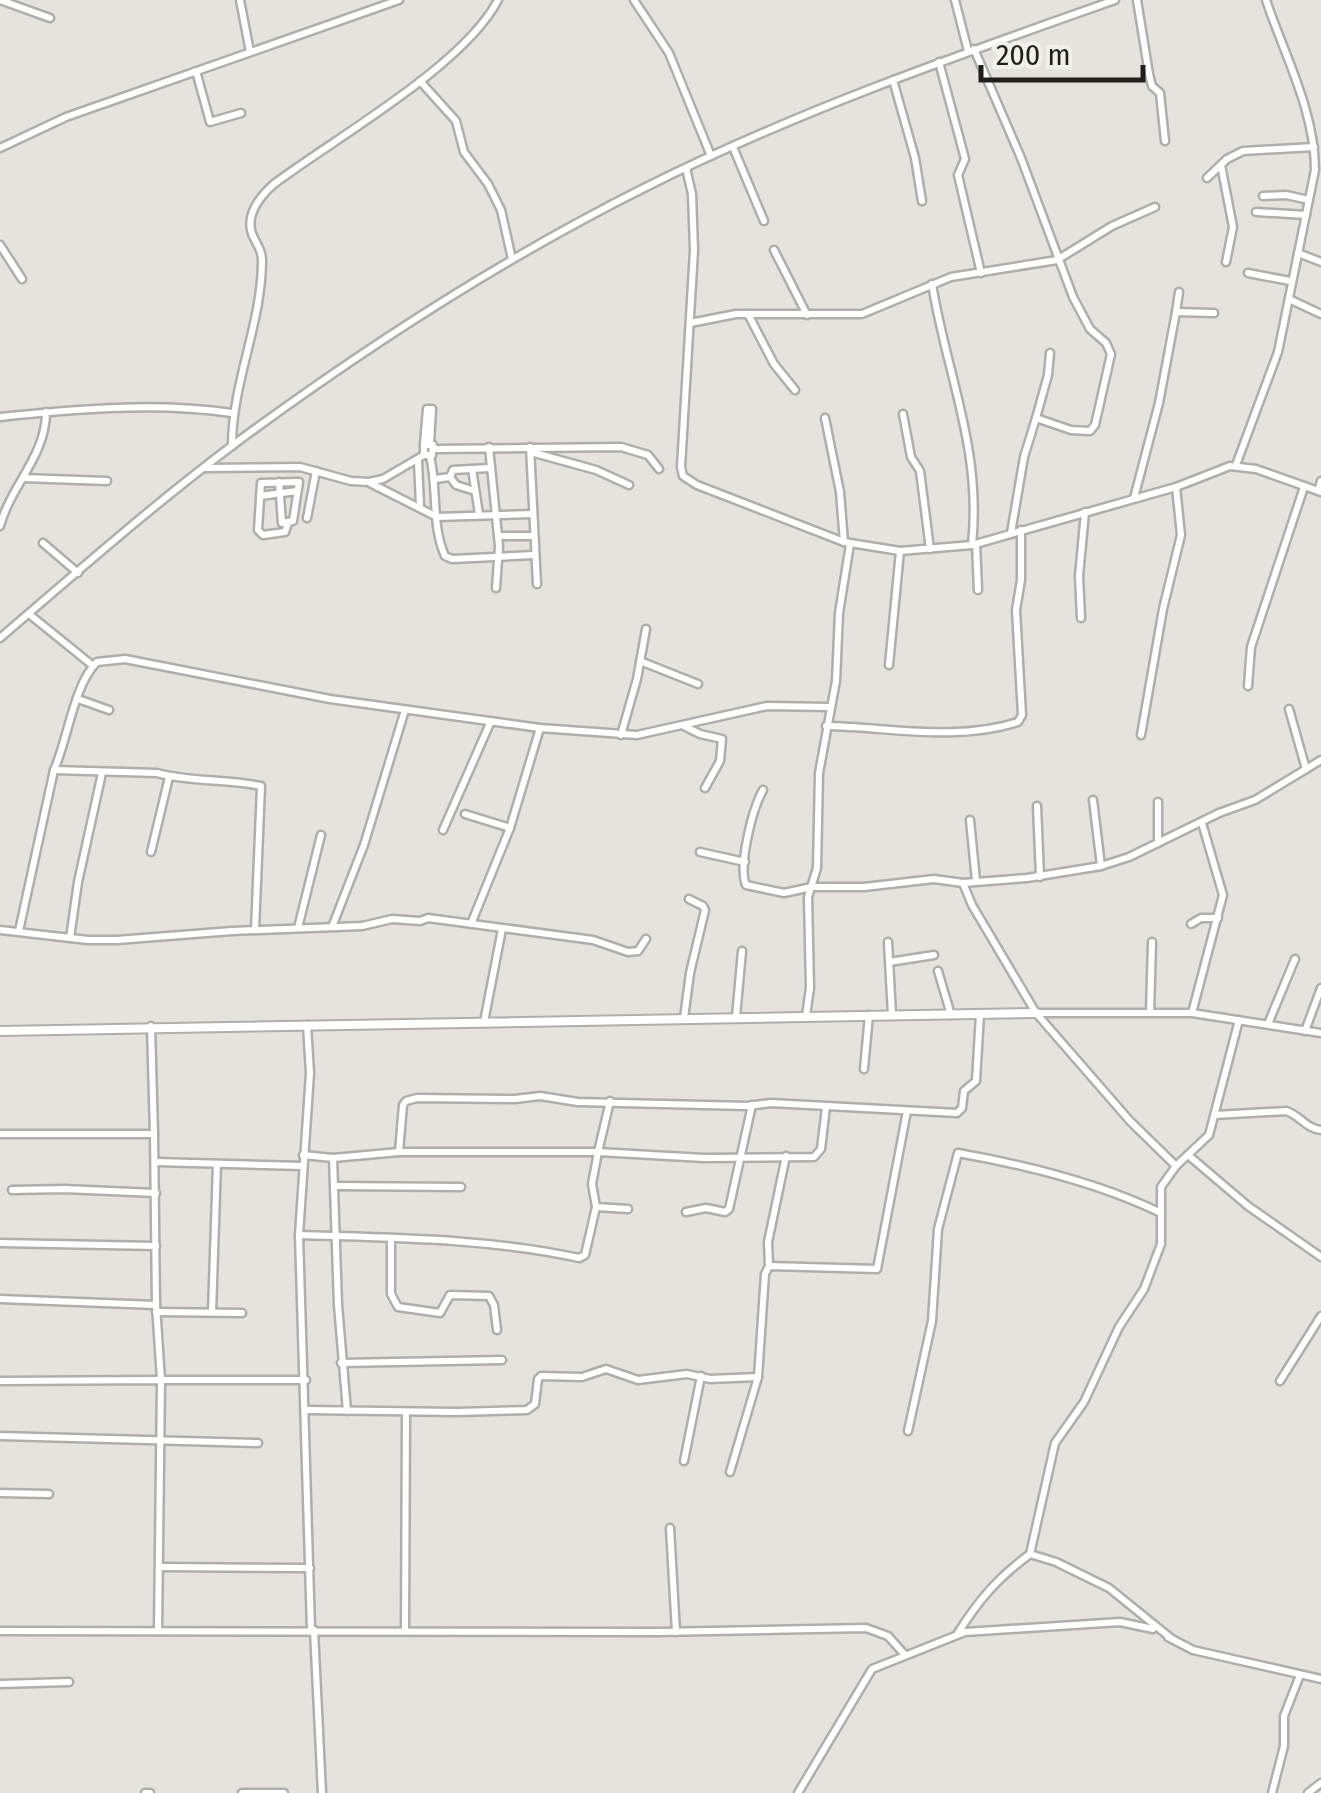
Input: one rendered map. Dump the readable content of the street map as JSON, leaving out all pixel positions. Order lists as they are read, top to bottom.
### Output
{
  "scale_bar": "200 m"
}
